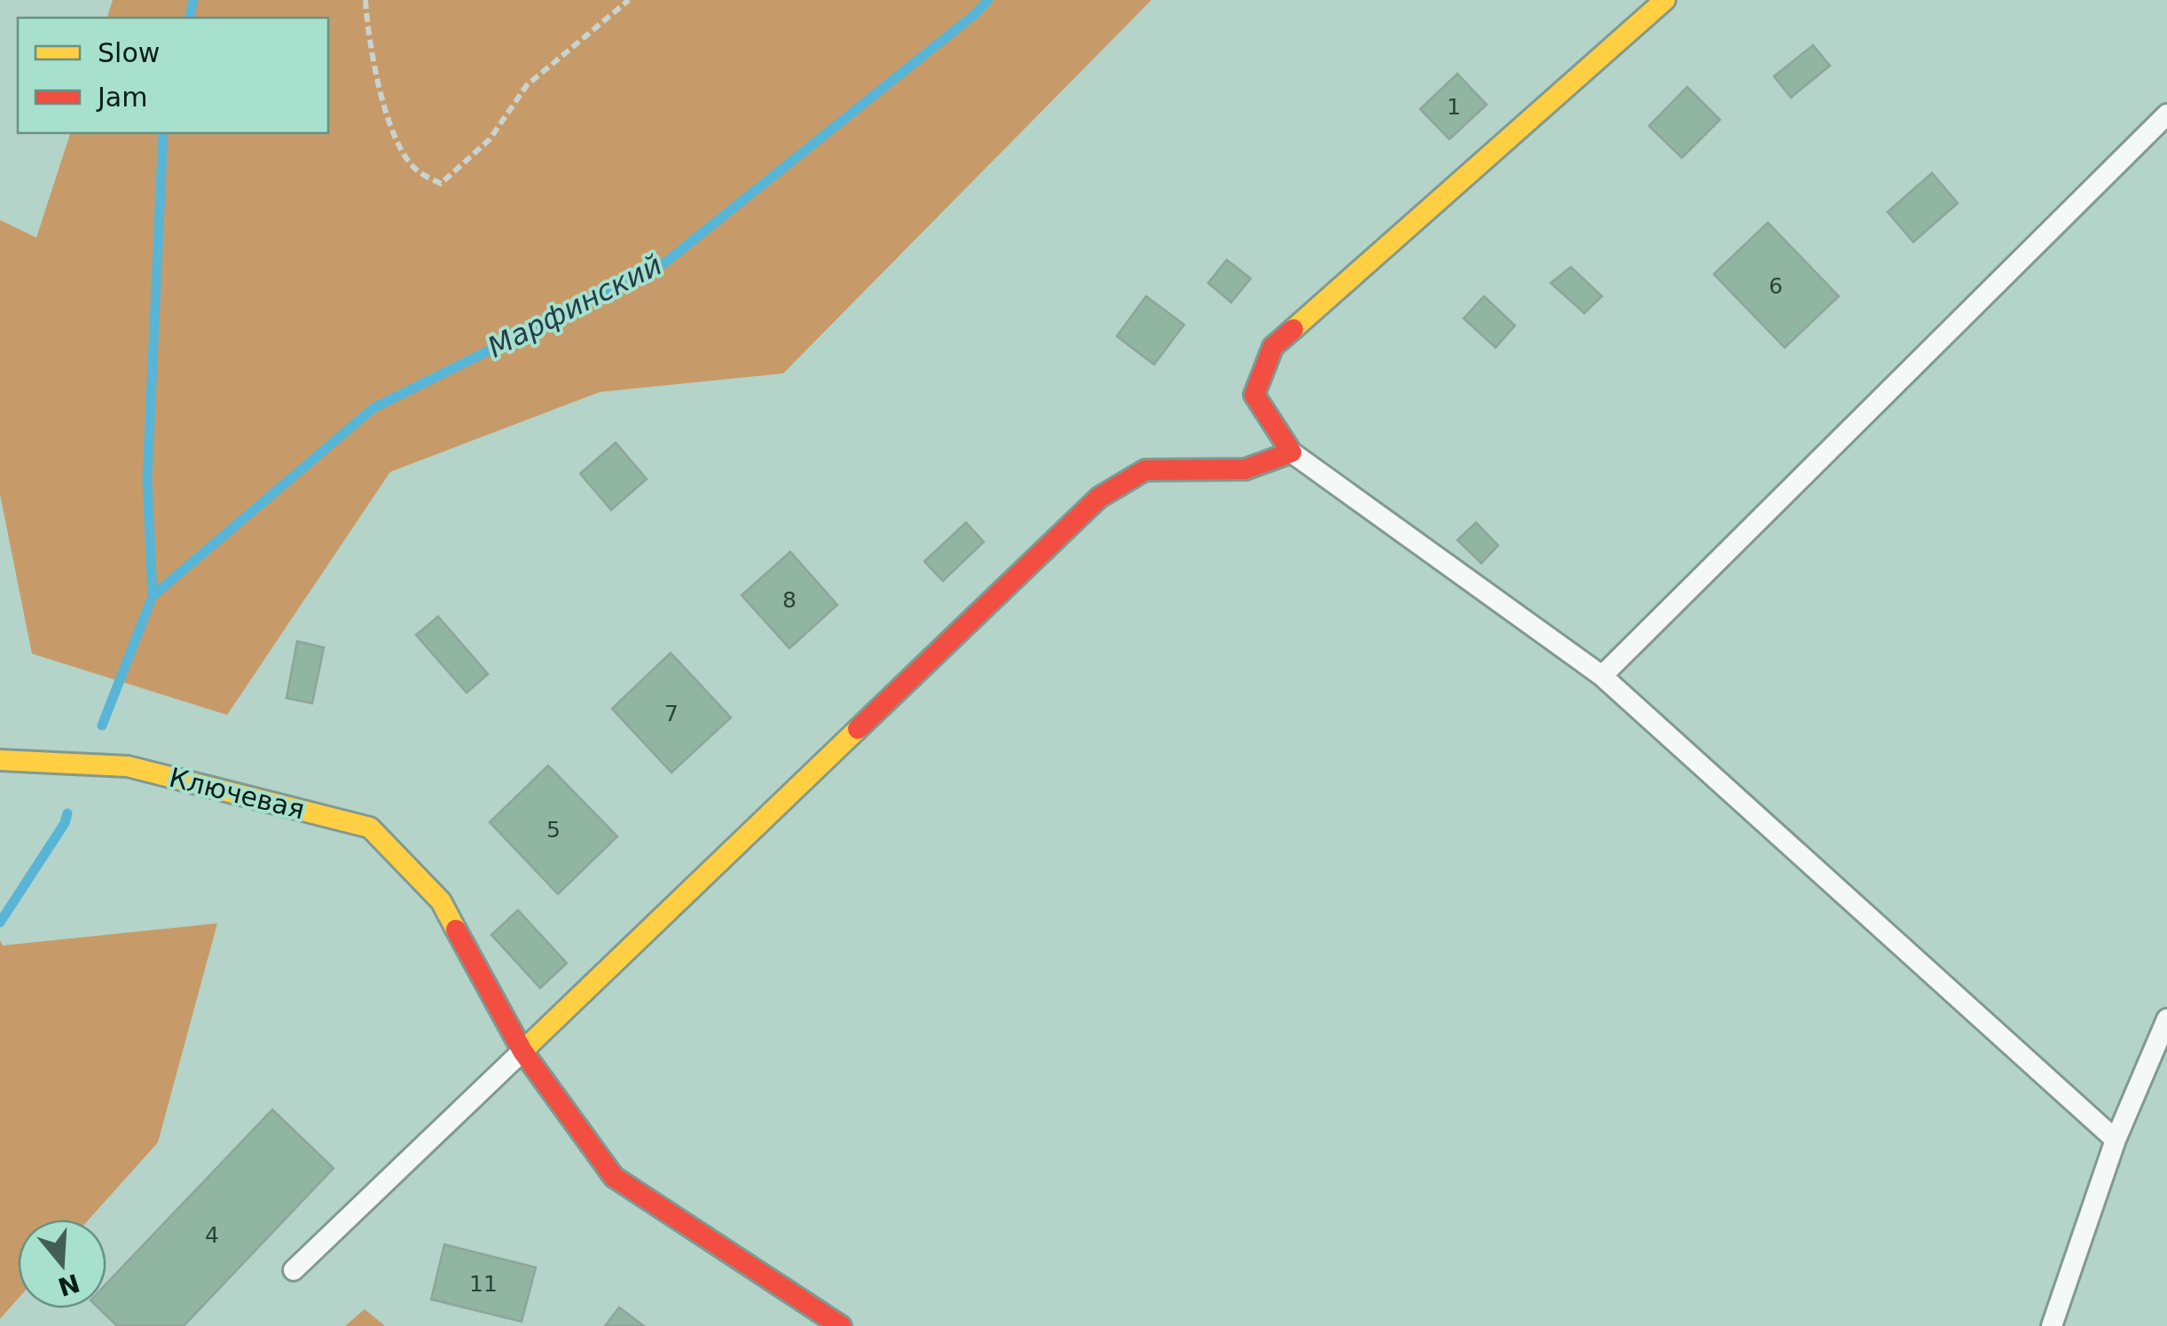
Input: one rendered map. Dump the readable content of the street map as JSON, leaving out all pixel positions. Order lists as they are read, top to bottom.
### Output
{
  "streets": {
    "street": ["Ключевая"]
  },
  "water": ["Марфинский"],
  "house_numbers": [
    "1",
    "6",
    "8",
    "7",
    "5",
    "4",
    "11"
  ],
  "legend": ["Slow", "Jam"],
  "north": "bottom"
}
